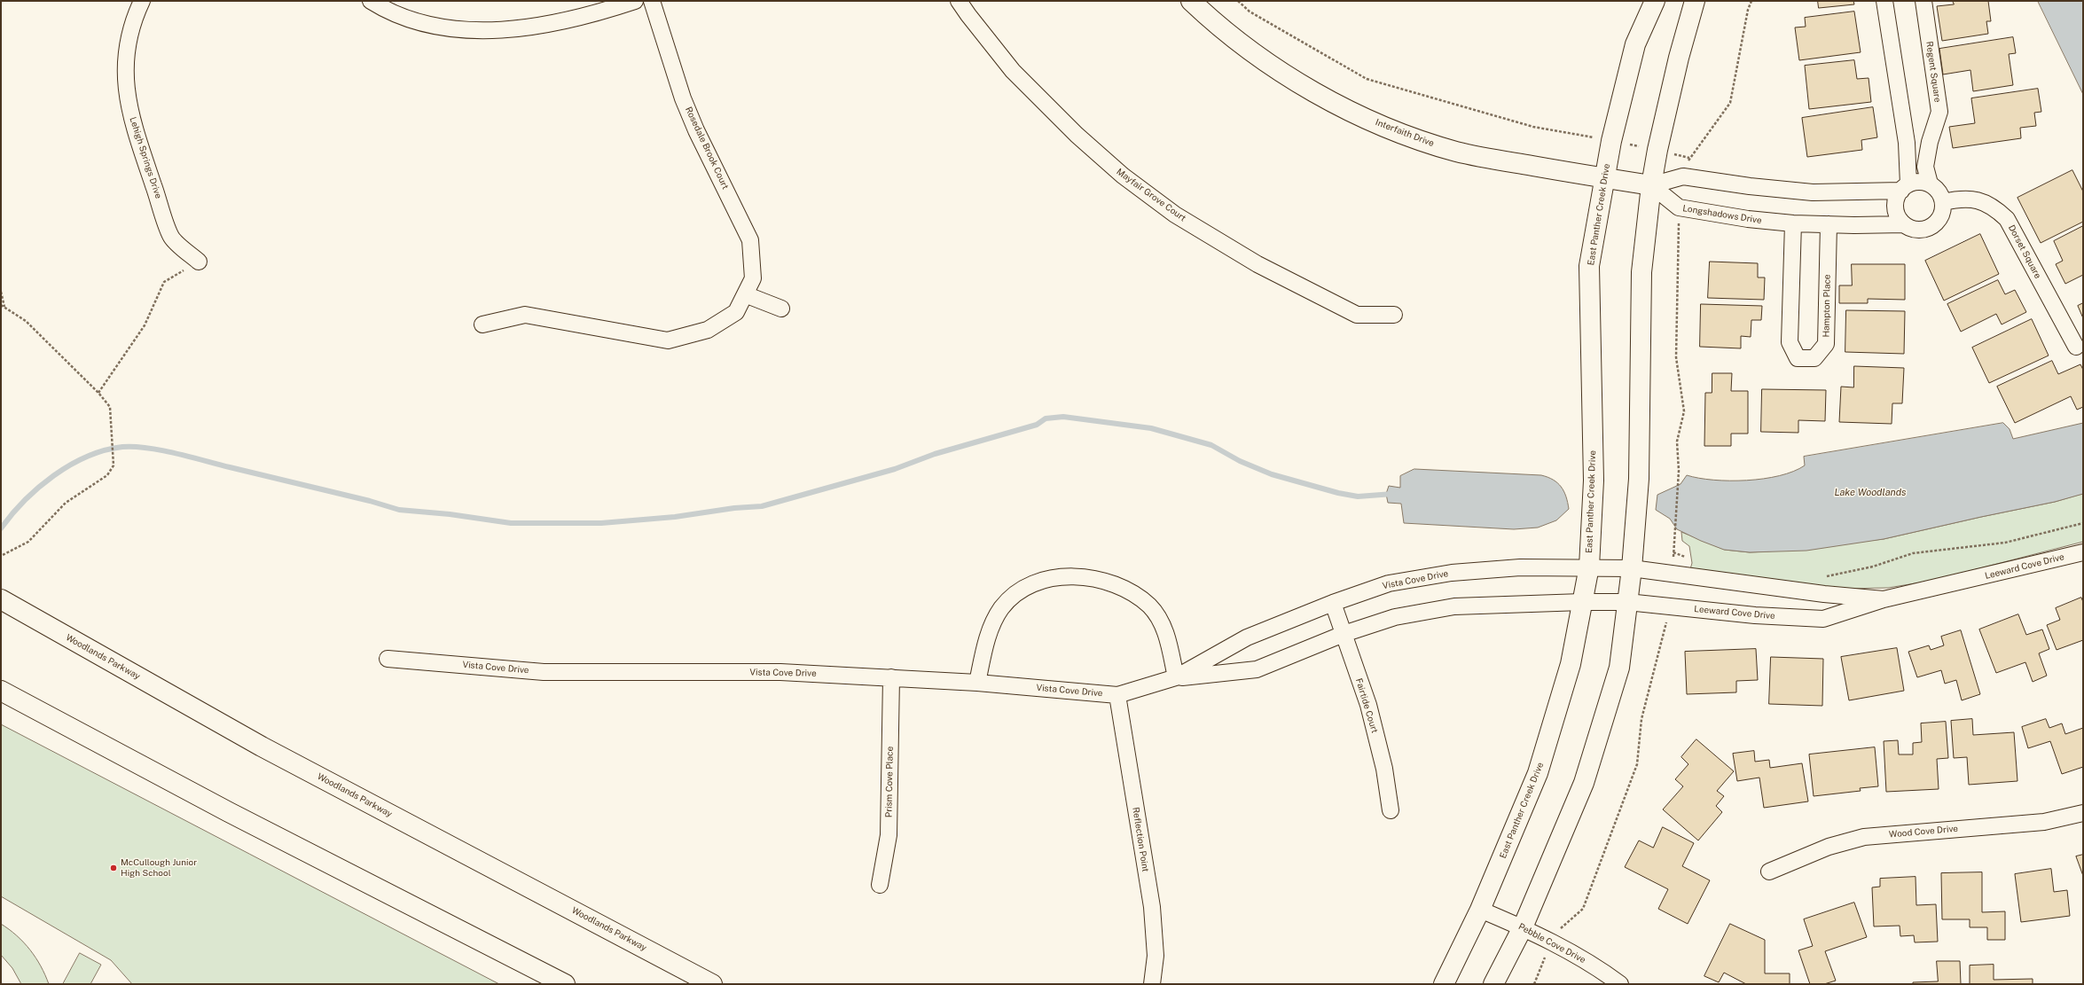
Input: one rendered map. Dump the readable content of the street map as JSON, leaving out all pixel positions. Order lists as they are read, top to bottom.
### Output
{
  "streets": {
    "street": [
      "Regent Square",
      "Interfaith Drive",
      "Rosedale Brook Court",
      "Lehigh Springs Drive",
      "Mayfair Grove Court",
      "East Panther Creek Drive",
      "Longshadows Drive",
      "Dorset Square",
      "Hampton Place",
      "Leeward Cove Drive",
      "Vista Cove Drive",
      "Woodlands Parkway",
      "Fairtide Court",
      "Prism Cove Place",
      "Wood Cove Drive",
      "Reflection Point",
      "Pebble Cove Drive"
    ]
  },
  "crossings": [
    ["Regent Square", "Longshadows Drive"],
    ["Regent Square", "Dorset Square"],
    ["Interfaith Drive", "East Panther Creek Drive"],
    ["Interfaith Drive", "Longshadows Drive"],
    ["East Panther Creek Drive", "Leeward Cove Drive"],
    ["East Panther Creek Drive", "Vista Cove Drive"],
    ["East Panther Creek Drive", "Pebble Cove Drive"],
    ["Longshadows Drive", "Dorset Square"],
    ["Longshadows Drive", "Hampton Place"],
    ["Leeward Cove Drive", "Vista Cove Drive"],
    ["Vista Cove Drive", "Fairtide Court"],
    ["Vista Cove Drive", "Prism Cove Place"],
    ["Vista Cove Drive", "Reflection Point"]
  ],
  "water": ["Lake Woodlands"],
  "places": ["McCullough Junior High School"]
}
